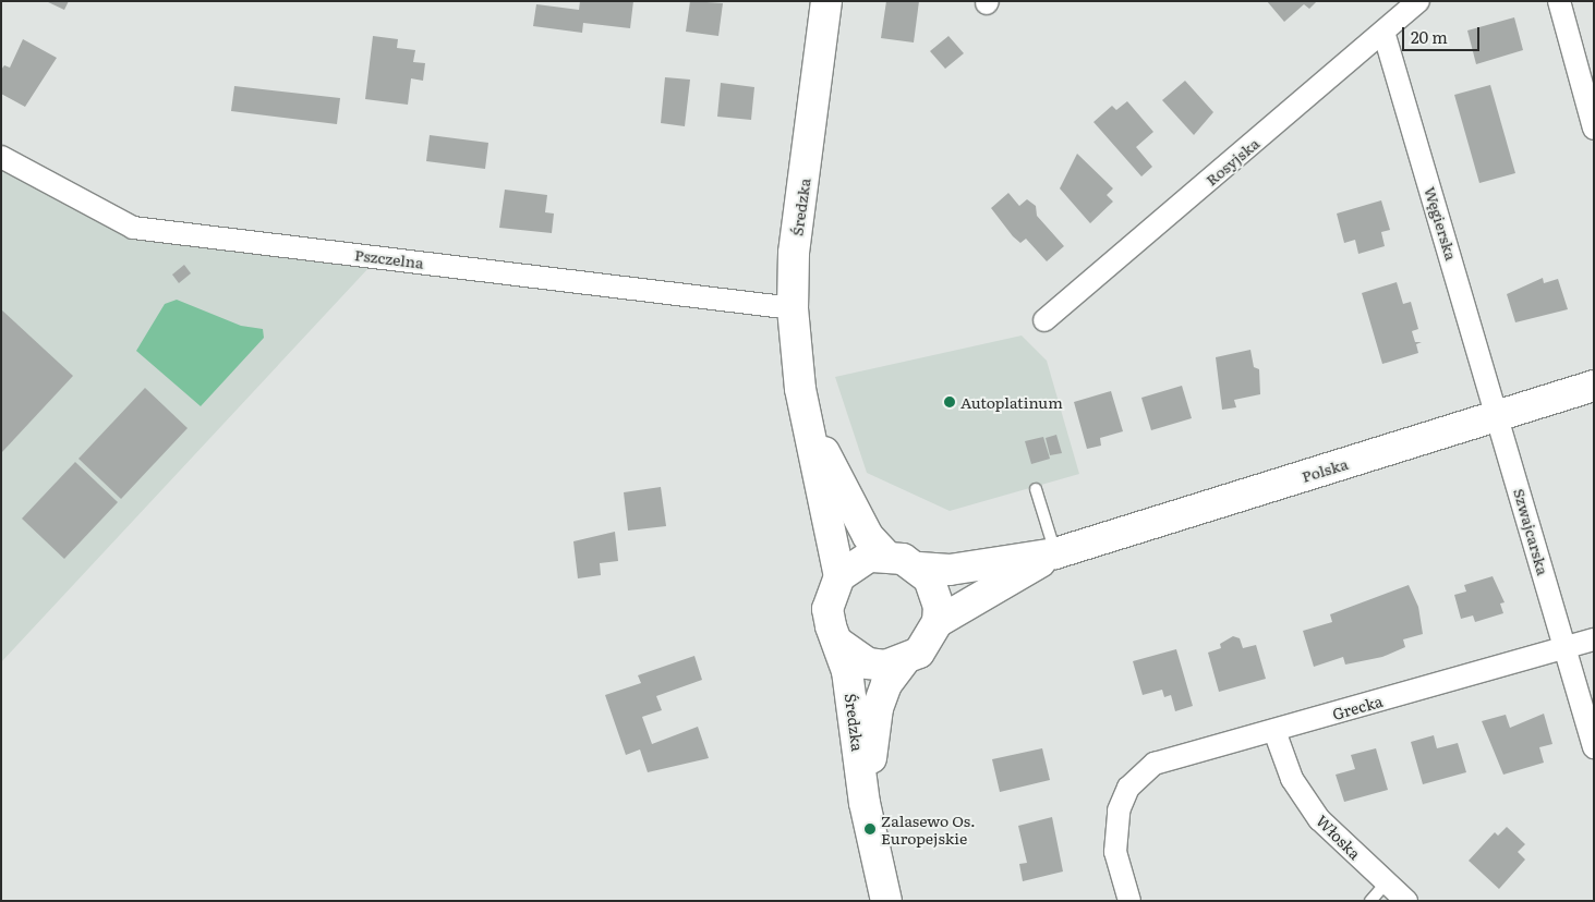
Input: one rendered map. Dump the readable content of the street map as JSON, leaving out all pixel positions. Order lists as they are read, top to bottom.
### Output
{
  "streets": {
    "street": [
      "Rosyjska",
      "Średzka",
      "Węgierska",
      "Pszczelna",
      "Polska",
      "Szwajcarska",
      "Grecka",
      "Włoska"
    ]
  },
  "crossings": [
    ["Rosyjska", "Węgierska"],
    ["Średzka", "Pszczelna"],
    ["Średzka", "Polska"],
    ["Węgierska", "Polska"],
    ["Węgierska", "Szwajcarska"],
    ["Polska", "Szwajcarska"],
    ["Szwajcarska", "Grecka"],
    ["Grecka", "Włoska"]
  ],
  "places": ["Autoplatinum", "Zalasewo Os. Europejskie"],
  "scale_bar": "20 m"
}
